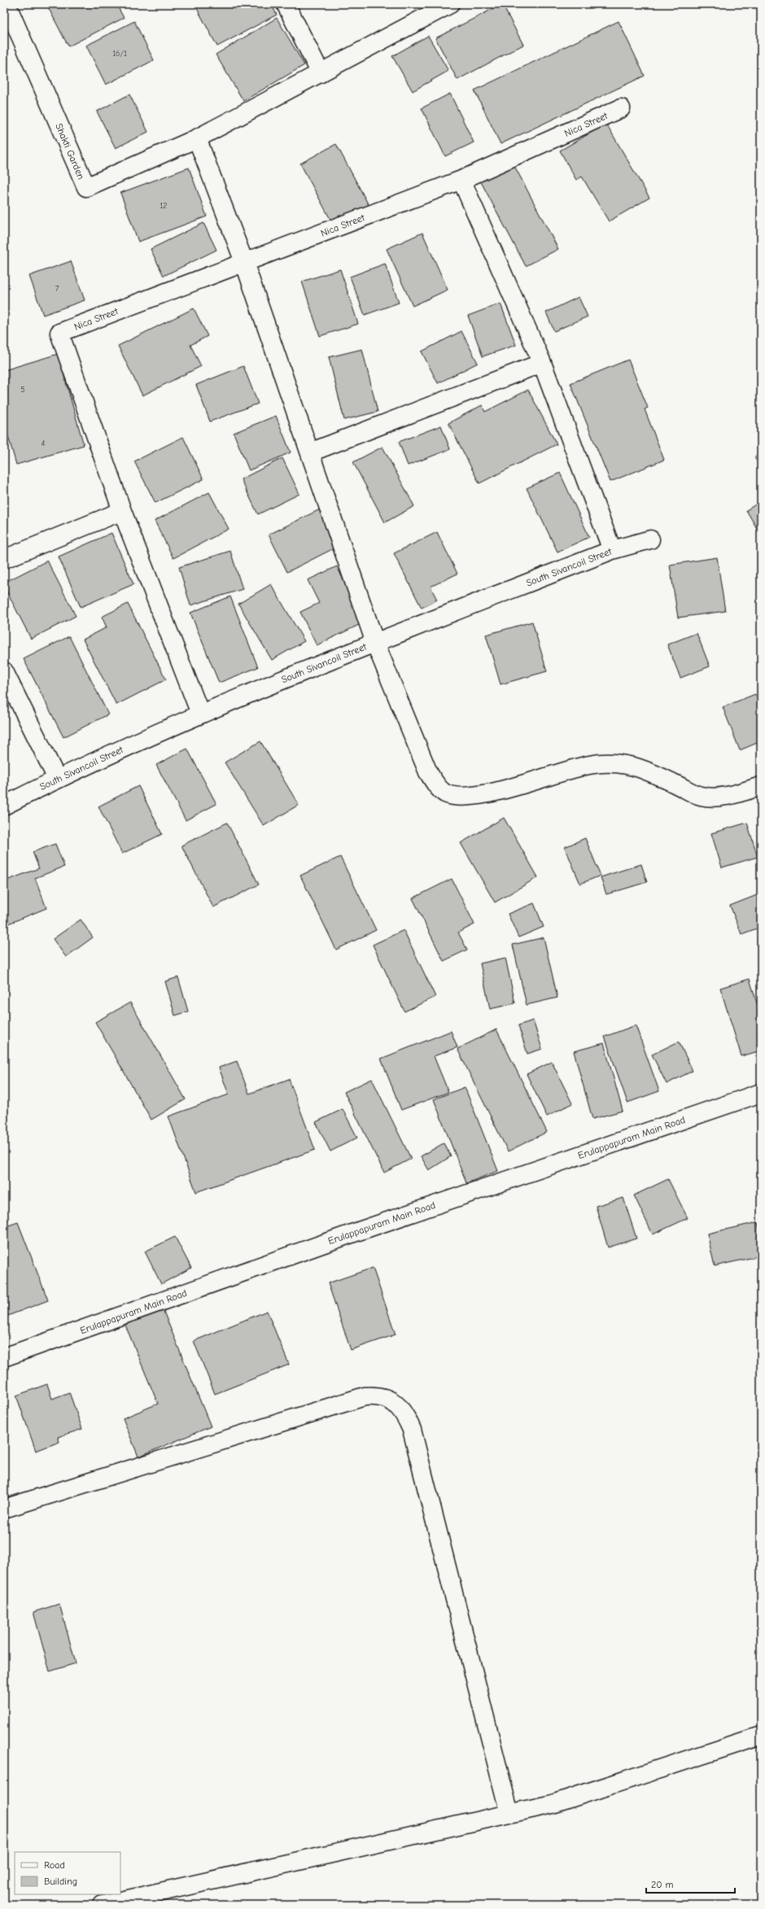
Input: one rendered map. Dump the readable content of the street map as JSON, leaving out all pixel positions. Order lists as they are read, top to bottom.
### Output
{
  "streets": {
    "street": [
      "Nica Street",
      "Shakti Garden",
      "South Sivancoil Street",
      "Erulappapuram Main Road"
    ]
  },
  "house_numbers": [
    "16/1",
    "12",
    "7",
    "5",
    "4"
  ],
  "legend": ["Road", "Building"],
  "scale_bar": "20 m"
}
